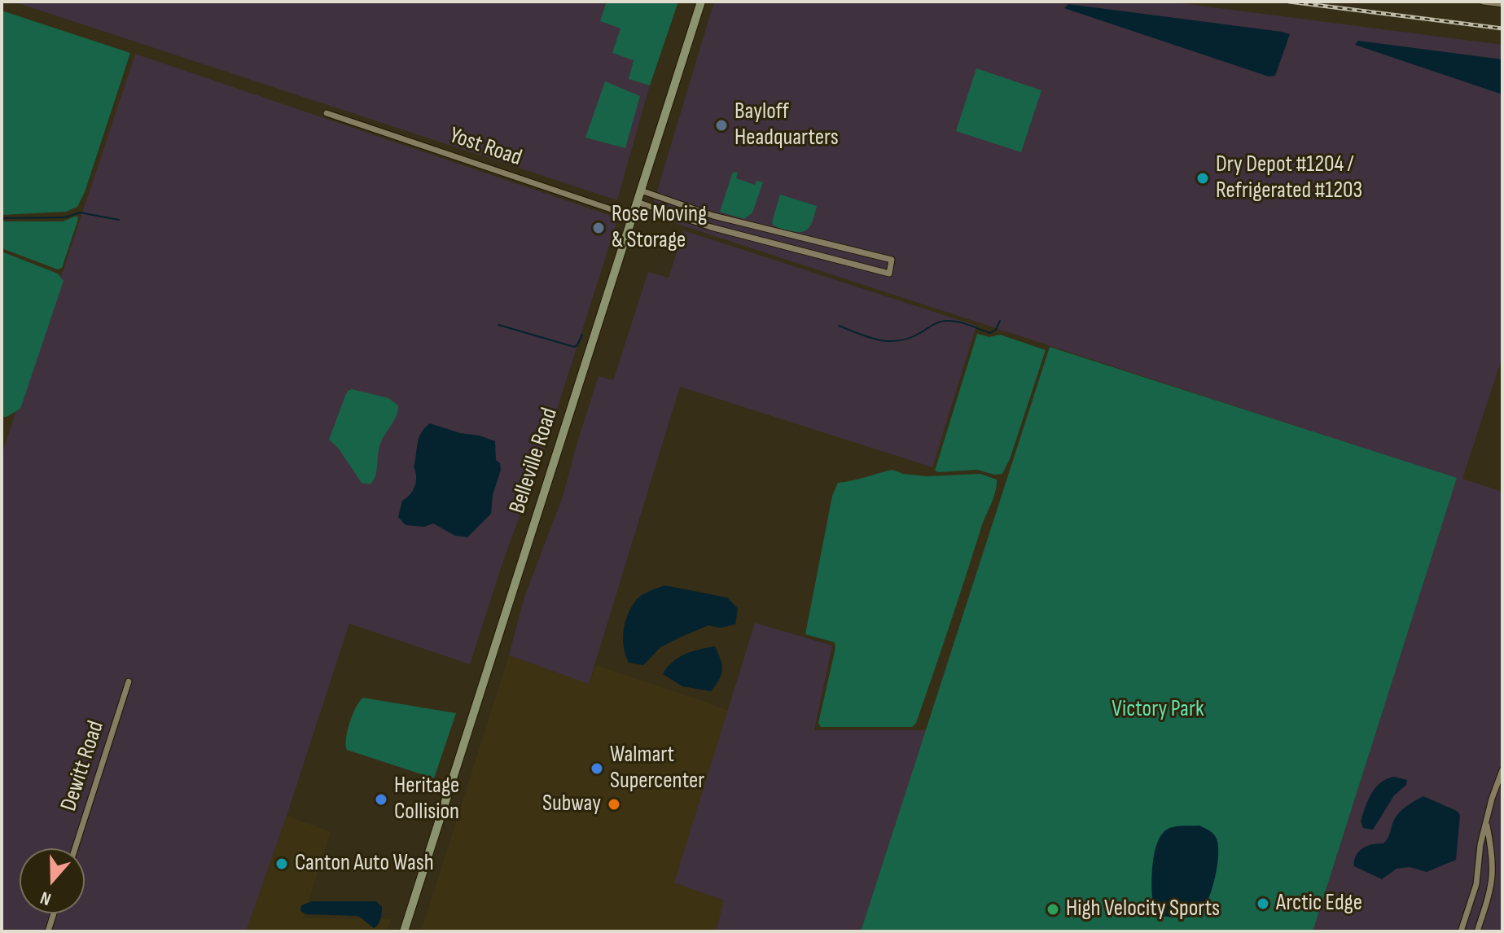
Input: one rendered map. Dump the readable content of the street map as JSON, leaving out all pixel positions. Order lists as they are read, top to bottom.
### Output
{
  "streets": {
    "main road": ["Belleville Road"],
    "street": ["Yost Road", "Dewitt Road"]
  },
  "crossings": [
    ["Yost Road", "Belleville Road"]
  ],
  "parks": ["Victory Park"],
  "places": [
    "Bayloff Headquarters",
    "Dry Depot #1204 / Refrigerated #1203",
    "Rose Moving & Storage",
    "Walmart Supercenter",
    "Heritage Collision",
    "Subway",
    "Canton Auto Wash",
    "Arctic Edge",
    "High Velocity Sports"
  ],
  "north": "bottom"
}
